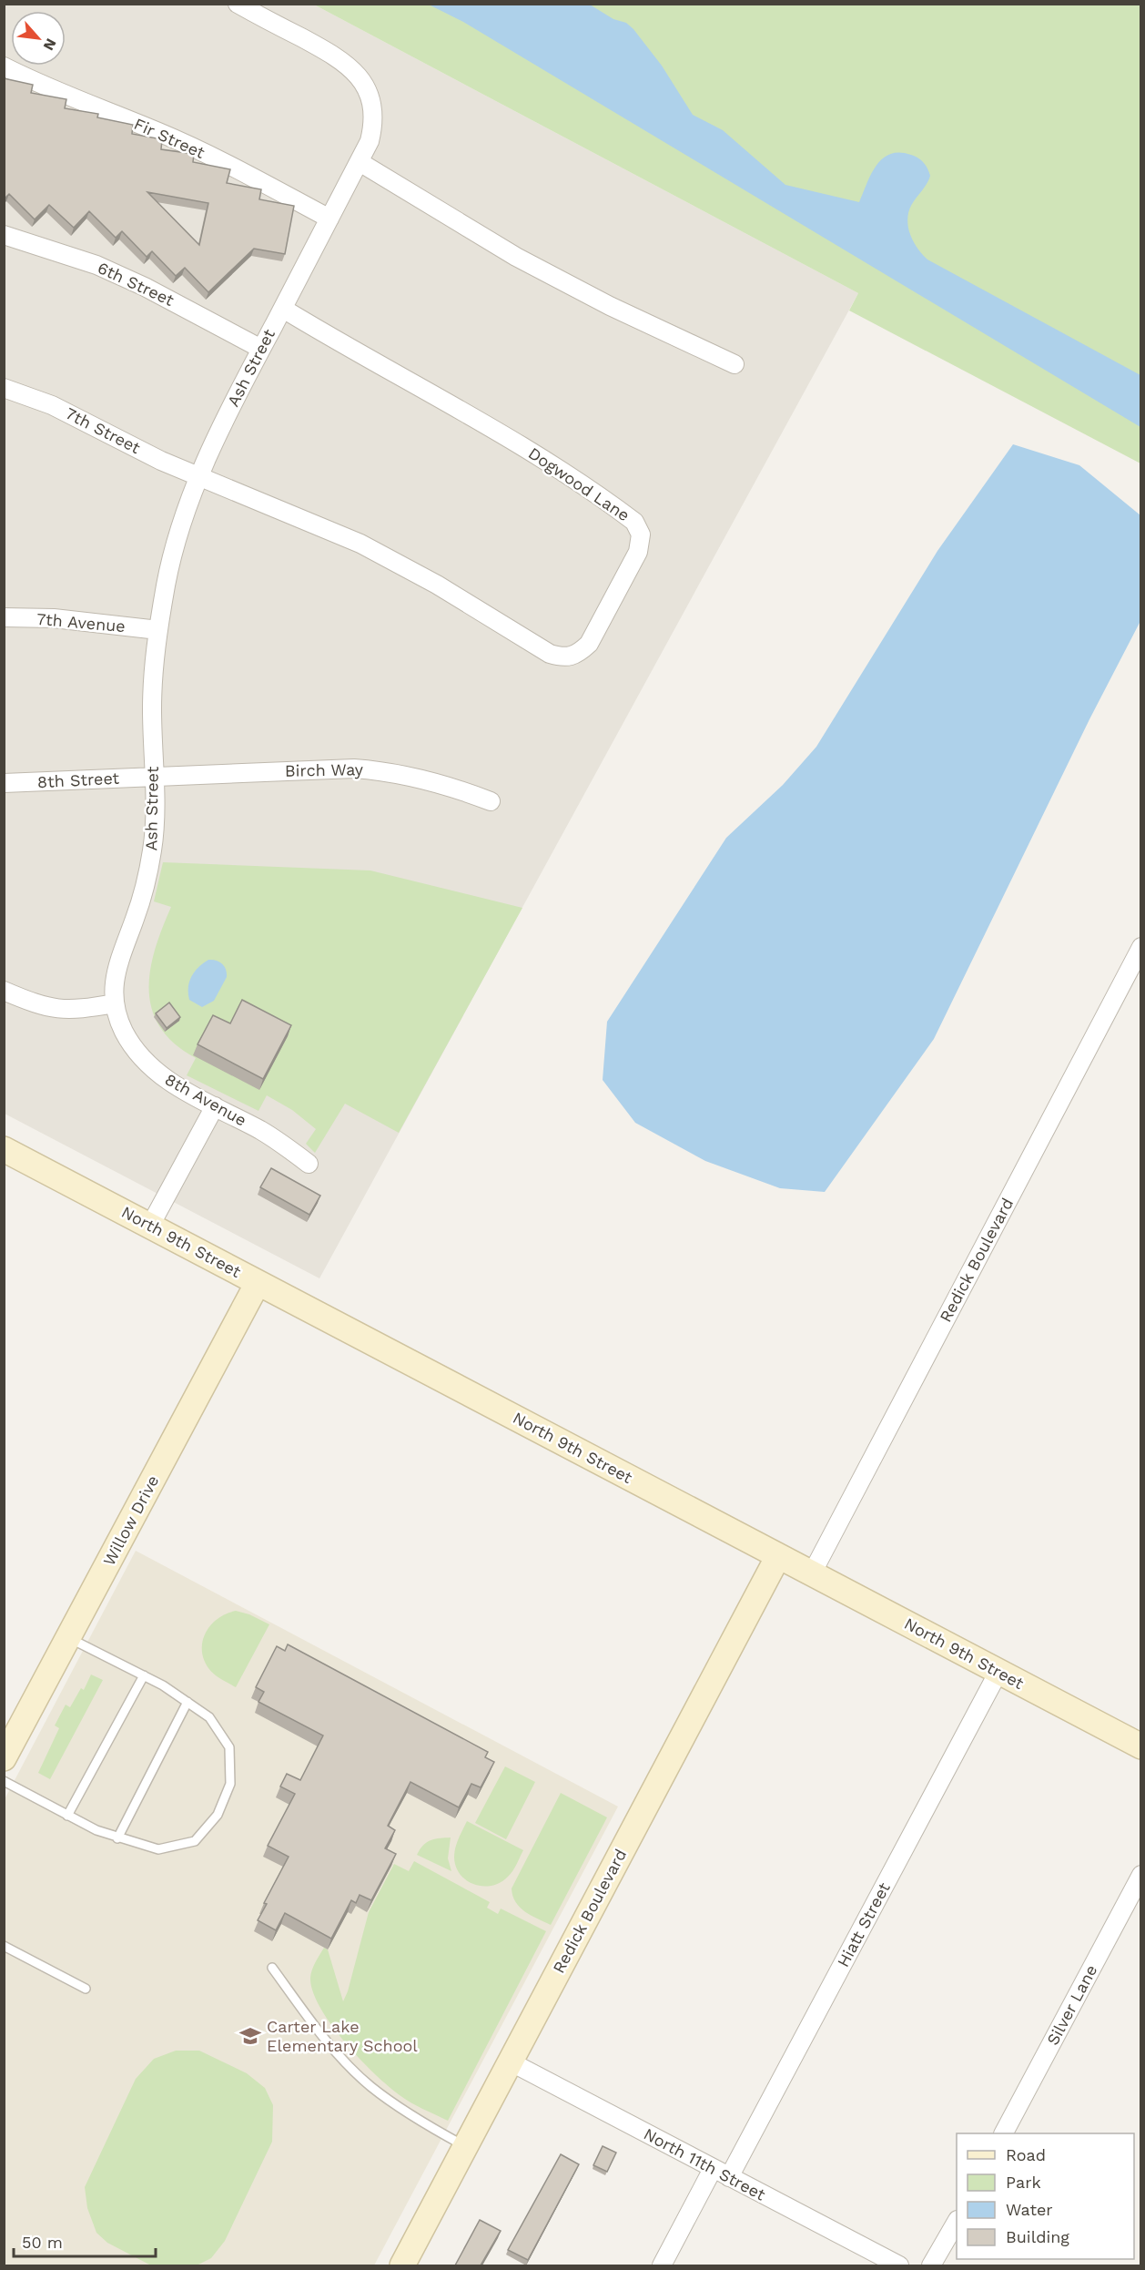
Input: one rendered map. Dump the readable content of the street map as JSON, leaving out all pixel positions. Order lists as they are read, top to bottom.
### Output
{
  "streets": {
    "street": [
      "Fir Street",
      "6th Street",
      "Ash Street",
      "7th Street",
      "Dogwood Lane",
      "7th Avenue",
      "Birch Way",
      "8th Street",
      "8th Avenue",
      "North 9th Street",
      "Redick Boulevard",
      "Willow Drive",
      "Hiatt Street",
      "Silver Lane",
      "North 11th Street"
    ]
  },
  "crossings": [
    ["Fir Street", "Ash Street"],
    ["6th Street", "Ash Street"],
    ["Ash Street", "7th Street"],
    ["Ash Street", "Dogwood Lane"],
    ["Ash Street", "7th Avenue"],
    ["Ash Street", "Birch Way"],
    ["Ash Street", "8th Street"],
    ["Ash Street", "8th Avenue"],
    ["7th Street", "Dogwood Lane"],
    ["Birch Way", "8th Street"],
    ["North 9th Street", "Redick Boulevard"],
    ["North 9th Street", "Willow Drive"],
    ["North 9th Street", "Hiatt Street"],
    ["Redick Boulevard", "North 11th Street"],
    ["Hiatt Street", "North 11th Street"]
  ],
  "places": {
    "school or university": ["Carter Lake Elementary School"]
  },
  "legend": [
    "Road",
    "Park",
    "Water",
    "Building"
  ],
  "scale_bar": "50 m",
  "north": "bottom right"
}
